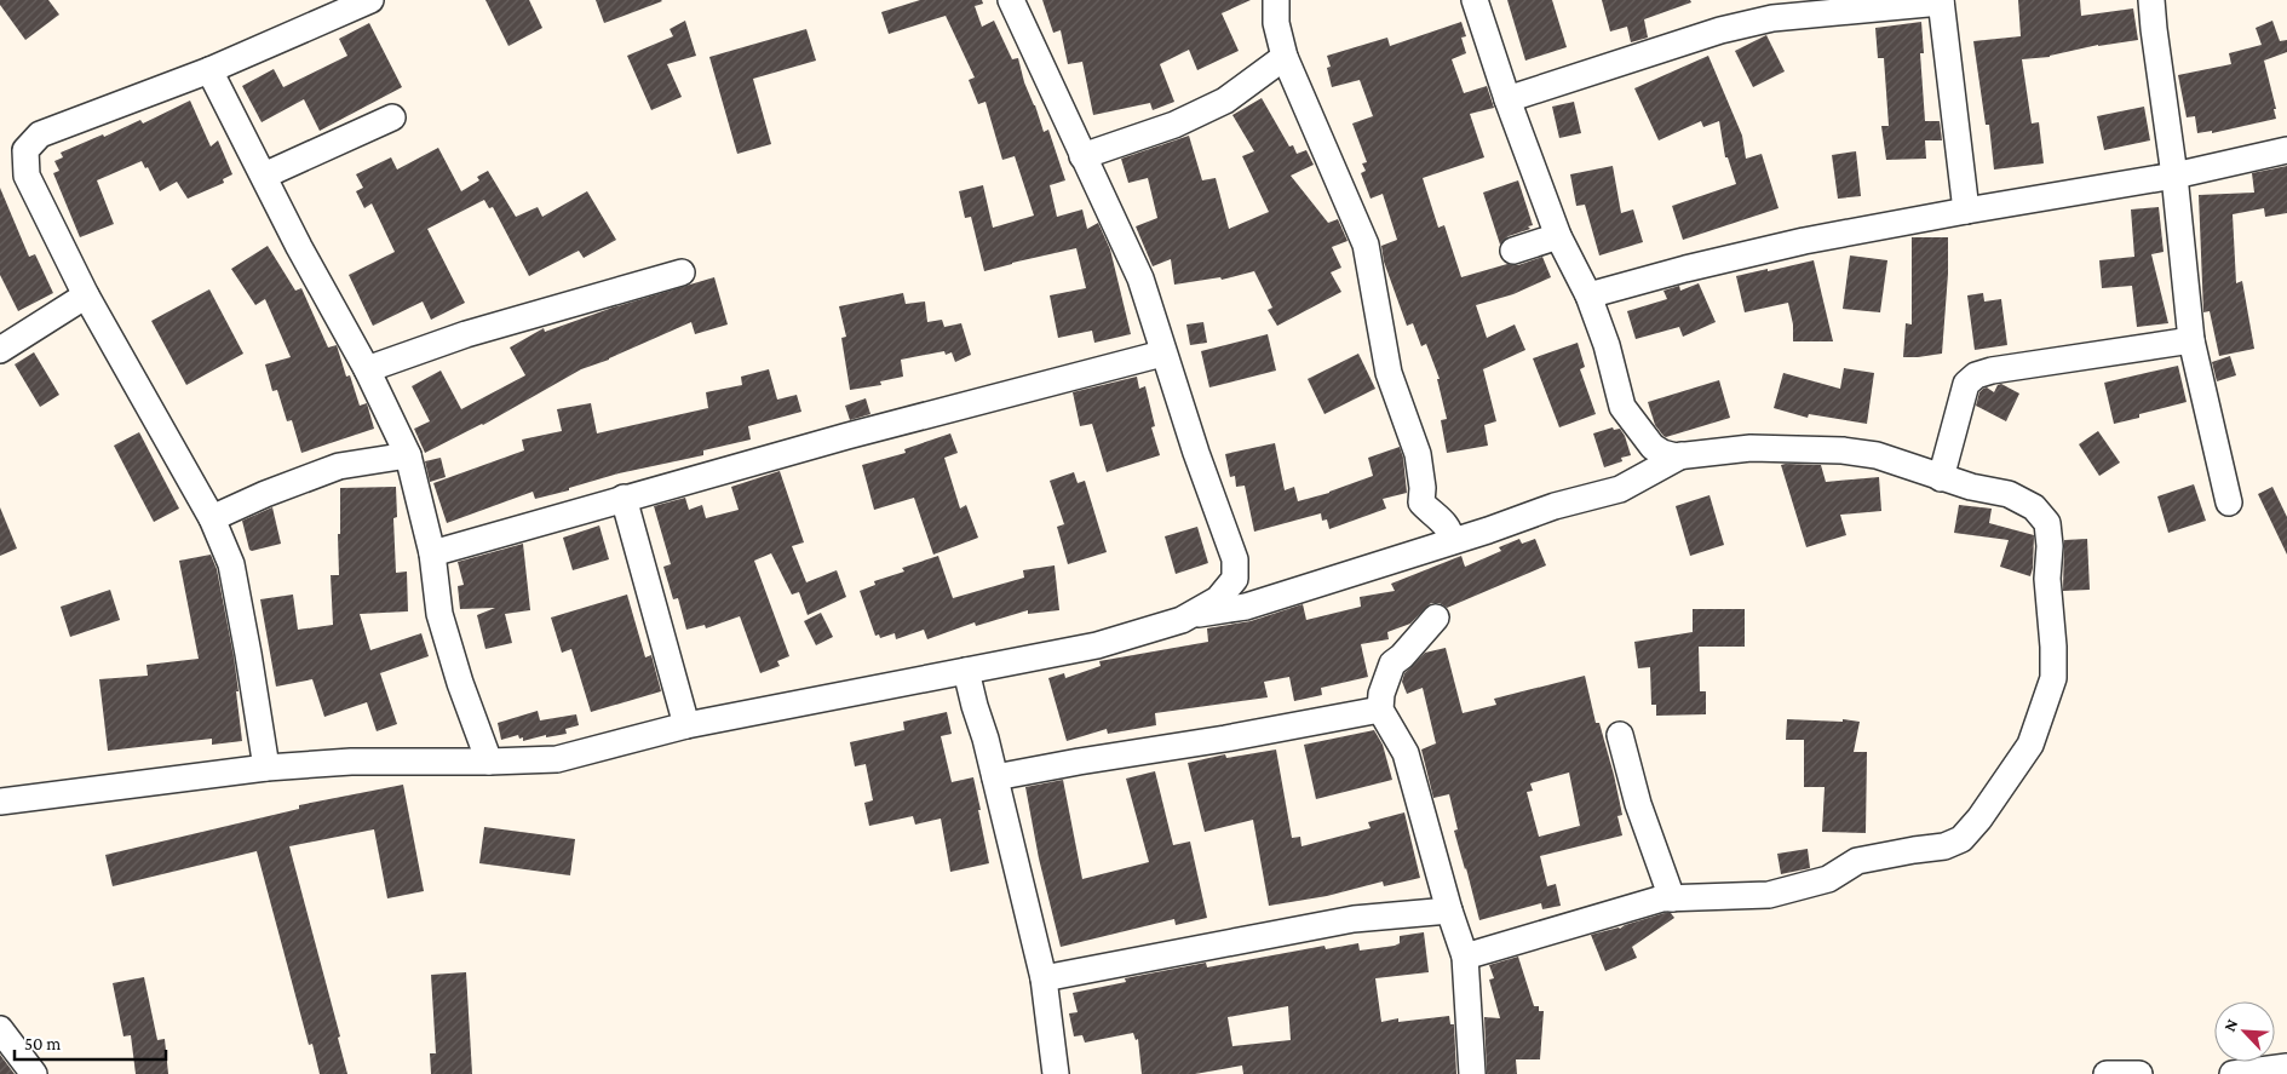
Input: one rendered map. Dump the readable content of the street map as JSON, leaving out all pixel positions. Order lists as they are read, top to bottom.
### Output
{
  "scale_bar": "50 m",
  "north": "top left"
}
